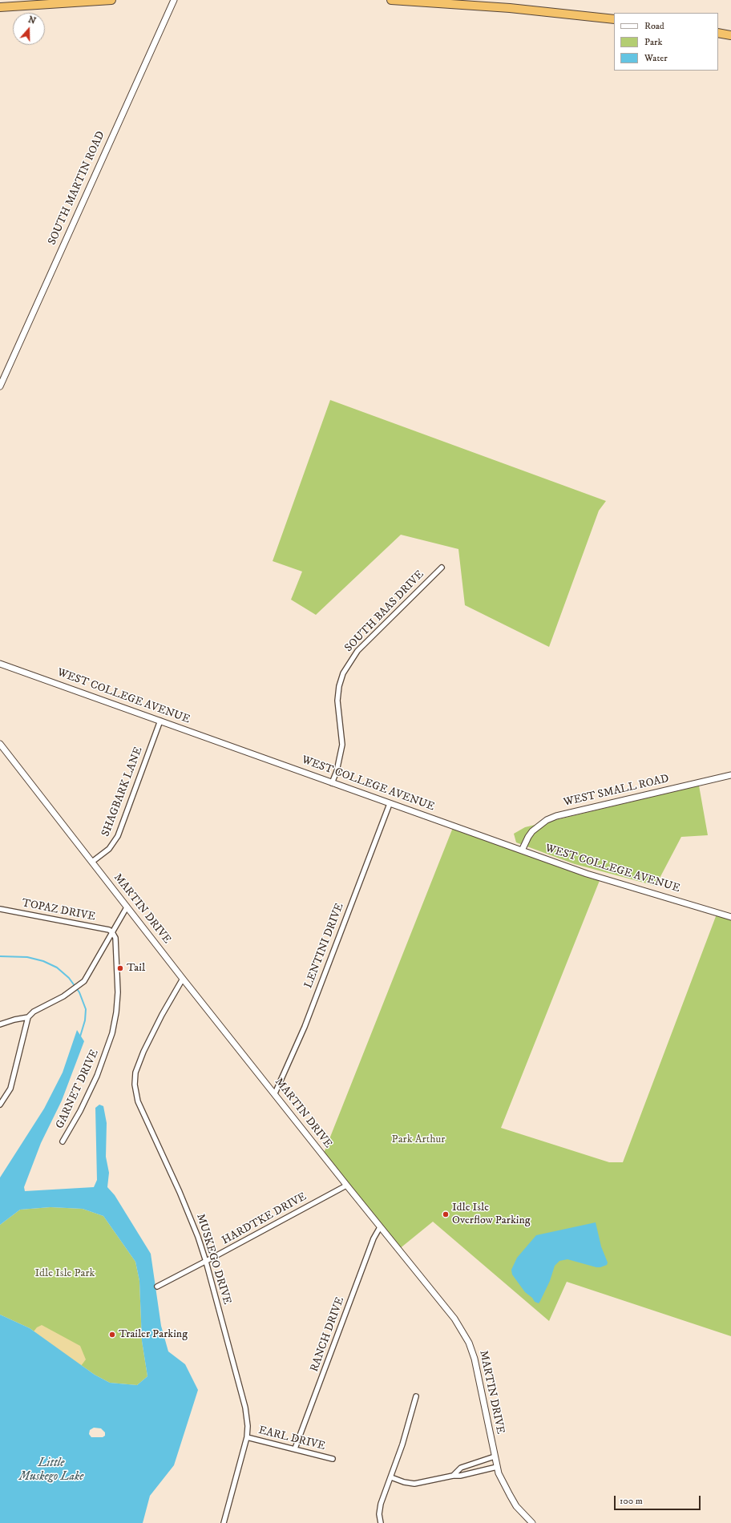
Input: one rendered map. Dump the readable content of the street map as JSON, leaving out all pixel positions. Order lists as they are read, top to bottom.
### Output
{
  "streets": {
    "street": [
      "SOUTH MARTIN ROAD",
      "SOUTH BAAS DRIVE",
      "WEST COLLEGE AVENUE",
      "WEST SMALL ROAD",
      "SHAGBARK LANE",
      "MARTIN DRIVE",
      "TOPAZ DRIVE",
      "LENTINI DRIVE",
      "GARNET DRIVE",
      "HARDTKE DRIVE",
      "MUSKEGO DRIVE",
      "RANCH DRIVE",
      "EARL DRIVE"
    ]
  },
  "crossings": [
    ["SOUTH BAAS DRIVE", "WEST COLLEGE AVENUE"],
    ["WEST COLLEGE AVENUE", "WEST SMALL ROAD"],
    ["WEST COLLEGE AVENUE", "SHAGBARK LANE"],
    ["WEST COLLEGE AVENUE", "LENTINI DRIVE"],
    ["SHAGBARK LANE", "MARTIN DRIVE"],
    ["MARTIN DRIVE", "LENTINI DRIVE"],
    ["MARTIN DRIVE", "HARDTKE DRIVE"],
    ["MARTIN DRIVE", "MUSKEGO DRIVE"],
    ["MARTIN DRIVE", "RANCH DRIVE"],
    ["TOPAZ DRIVE", "GARNET DRIVE"],
    ["HARDTKE DRIVE", "MUSKEGO DRIVE"],
    ["MUSKEGO DRIVE", "EARL DRIVE"],
    ["RANCH DRIVE", "EARL DRIVE"]
  ],
  "water": ["Little Muskego Lake"],
  "parks": ["Park Arthur", "Idle Isle Park"],
  "places": ["Tail", "Idle Isle Overflow Parking", "Trailer Parking"],
  "legend": ["Road", "Park", "Water"],
  "scale_bar": "100 m",
  "north": "top"
}
